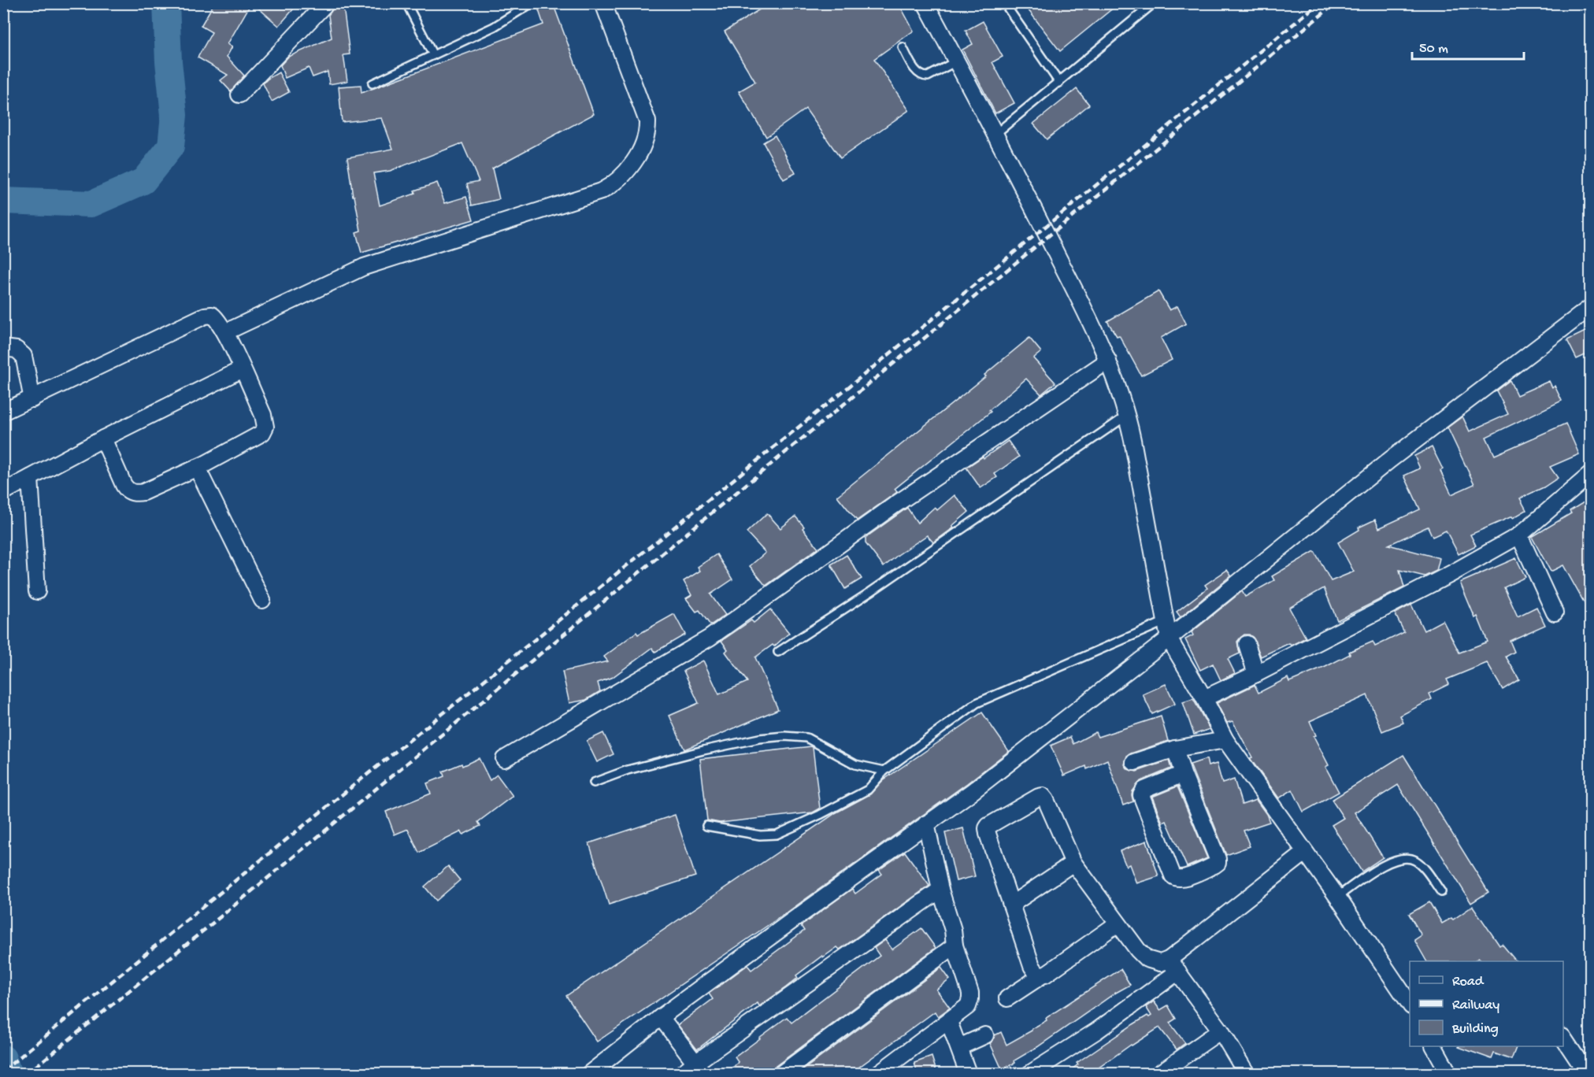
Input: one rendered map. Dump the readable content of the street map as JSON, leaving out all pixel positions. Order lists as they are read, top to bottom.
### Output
{
  "legend": ["Road", "Railway", "Building"],
  "scale_bar": "50 m"
}
